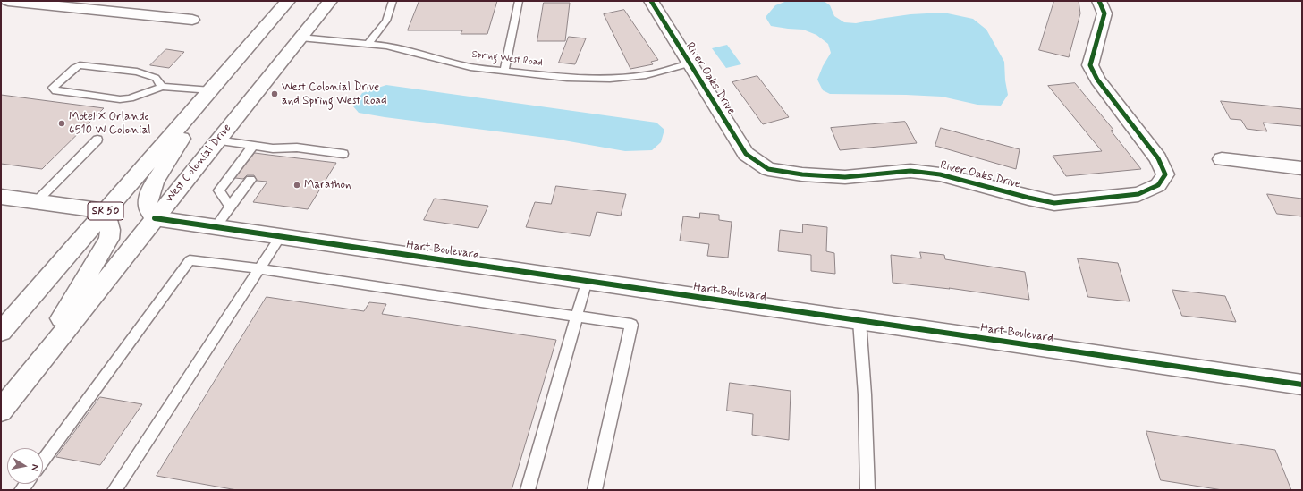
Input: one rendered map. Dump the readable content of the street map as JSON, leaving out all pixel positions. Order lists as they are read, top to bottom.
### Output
{
  "streets": {
    "main road": [
      "River Oaks Drive",
      "West Colonial Drive",
      "SR 50",
      "Hart Boulevard"
    ],
    "lane": ["Spring West Road"]
  },
  "crossings": [
    ["Spring West Road", "River Oaks Drive"],
    ["Spring West Road", "West Colonial Drive"],
    ["West Colonial Drive", "Hart Boulevard"]
  ],
  "places": ["West Colonial Drive and Spring West Road", "Motel X Orlando 6510 W Colonial", "Marathon"],
  "north": "right"
}
